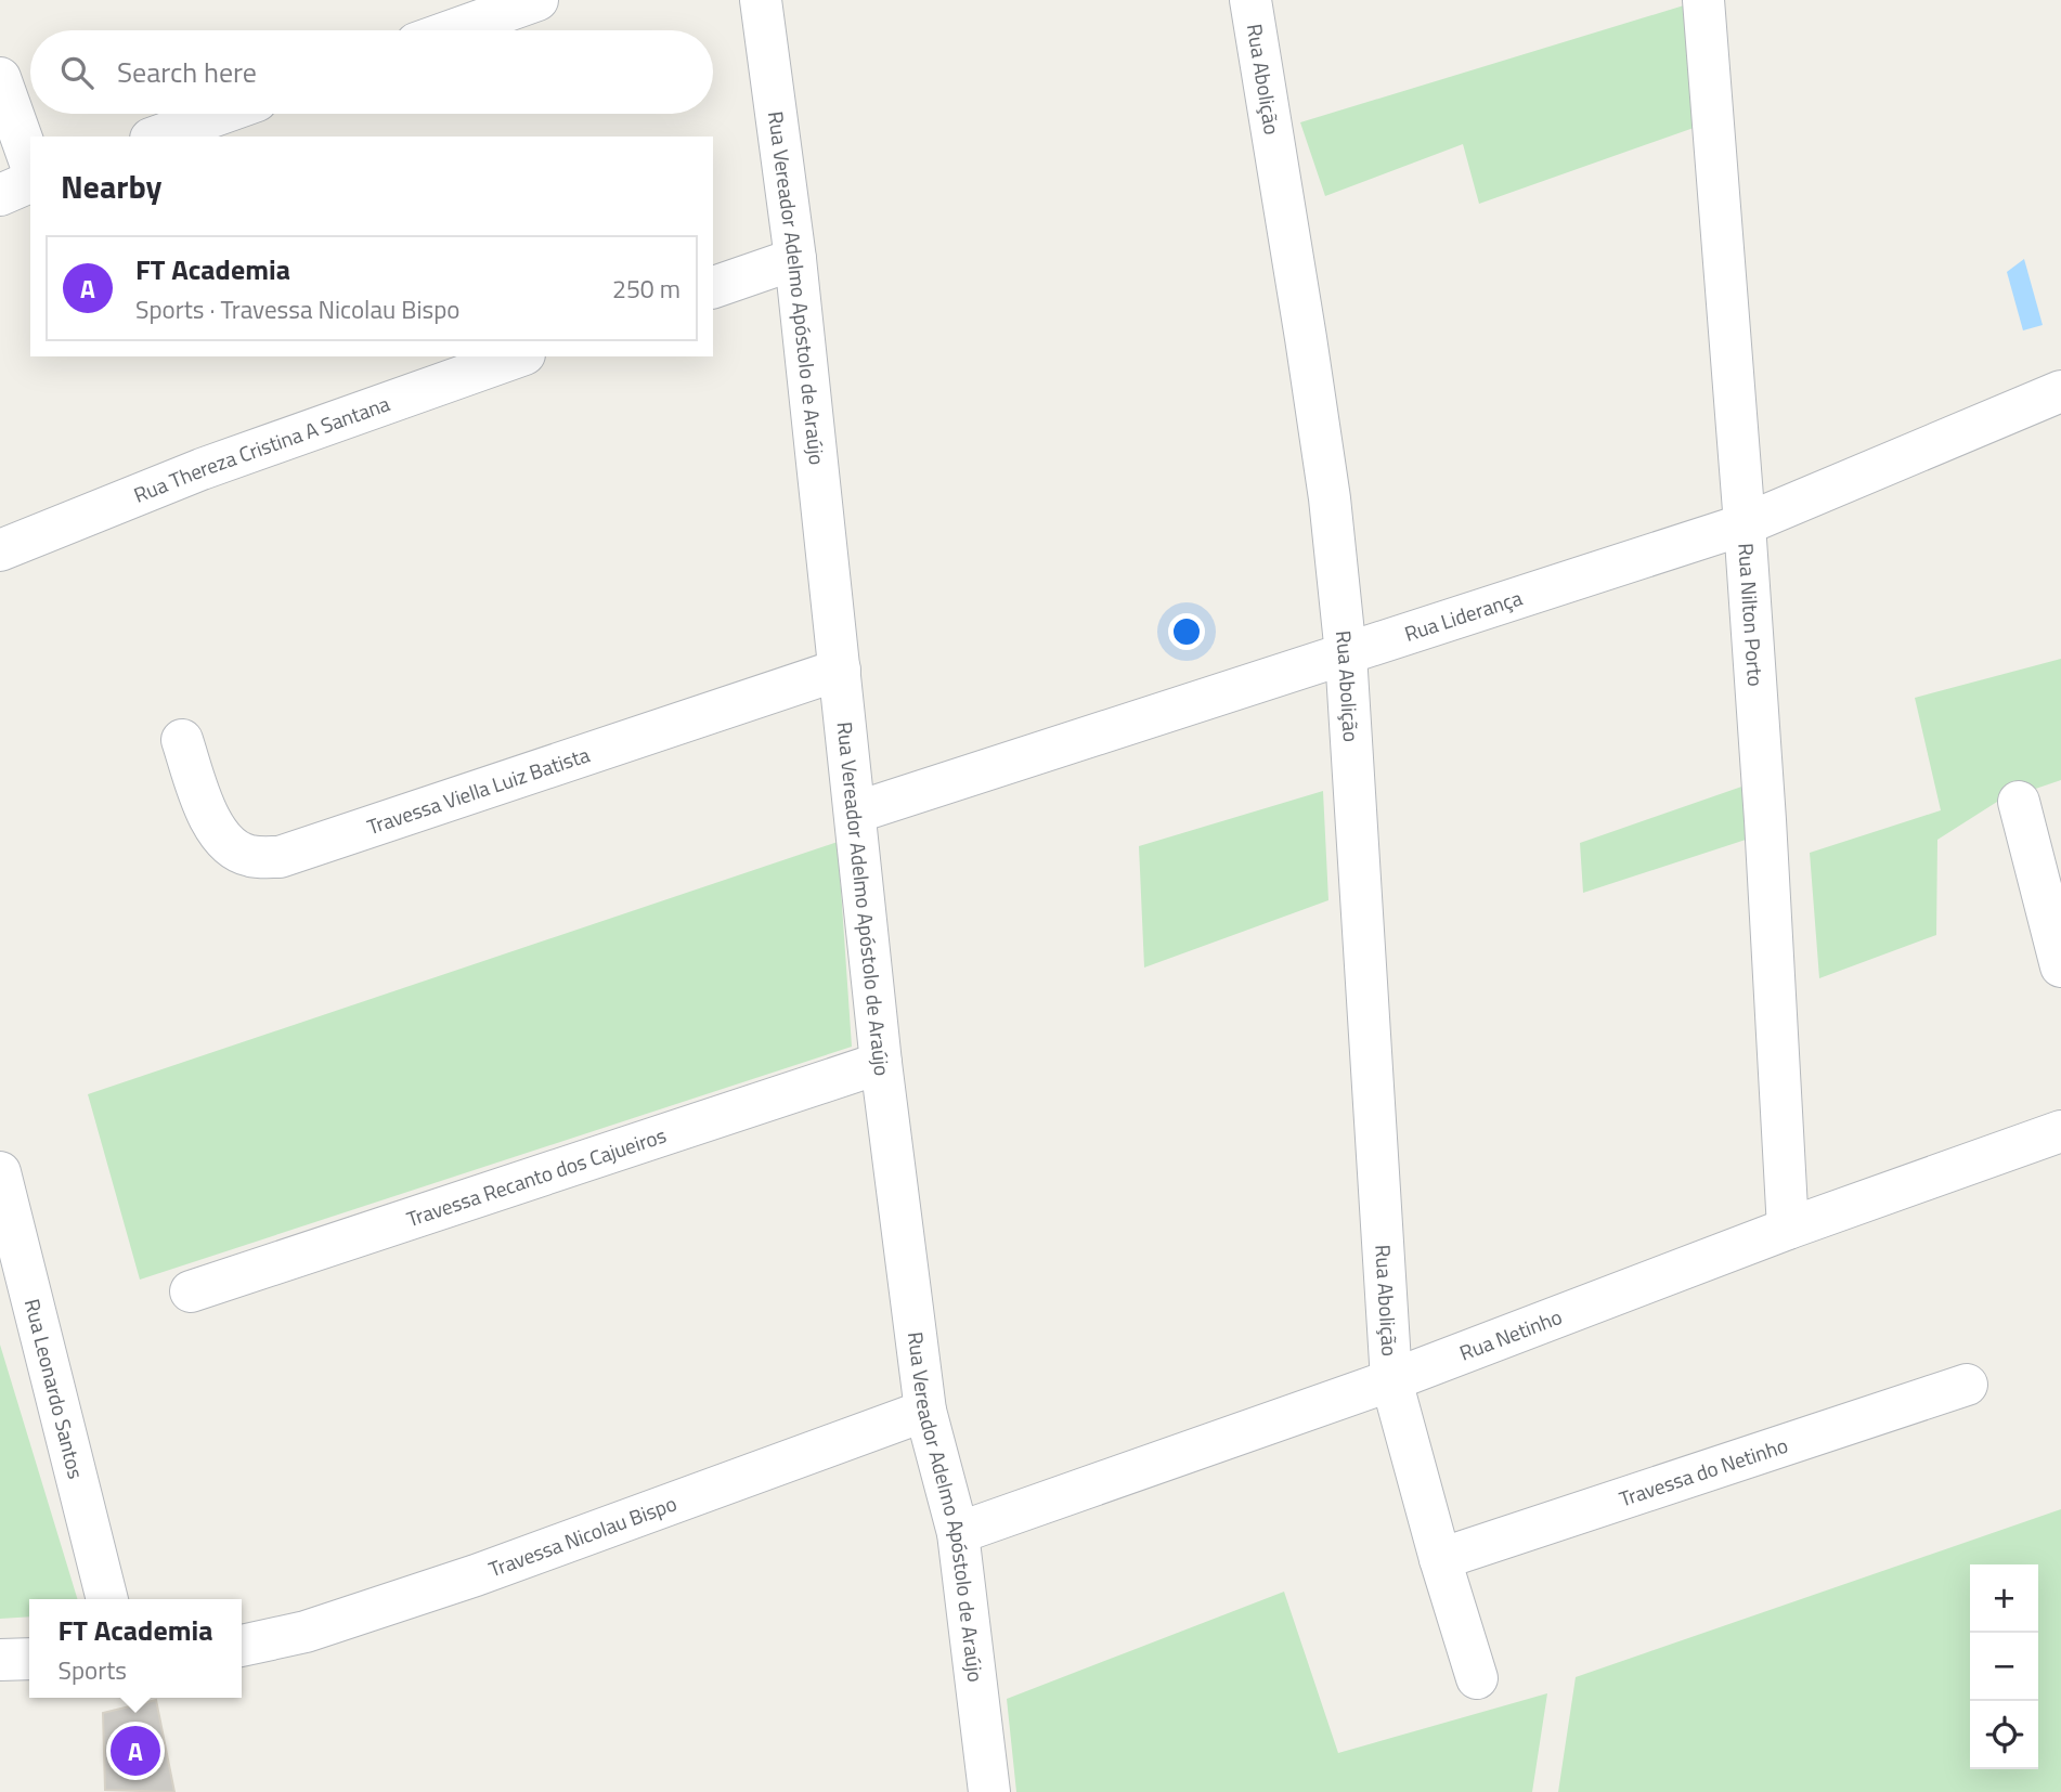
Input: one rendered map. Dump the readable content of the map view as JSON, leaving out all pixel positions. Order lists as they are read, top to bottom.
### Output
{
  "streets": {
    "street": [
      "Rua Abolição",
      "Rua Vereador Adelmo Apóstolo de Araújo",
      "Rua Thereza Cristina A Santana",
      "Rua Nilton Porto",
      "Rua Liderança",
      "Travessa Viella Luiz Batista",
      "Travessa Recanto dos Cajueiros",
      "Rua Netinho",
      "Rua Leonardo Santos",
      "Travessa do Netinho",
      "Travessa Nicolau Bispo"
    ]
  },
  "crossings": [
    ["Rua Abolição", "Rua Liderança"],
    ["Rua Abolição", "Rua Netinho"],
    ["Rua Vereador Adelmo Apóstolo de Araújo", "Rua Liderança"],
    ["Rua Vereador Adelmo Apóstolo de Araújo", "Travessa Viella Luiz Batista"],
    ["Rua Vereador Adelmo Apóstolo de Araújo", "Travessa Recanto dos Cajueiros"],
    ["Rua Vereador Adelmo Apóstolo de Araújo", "Rua Netinho"],
    ["Rua Vereador Adelmo Apóstolo de Araújo", "Travessa Nicolau Bispo"],
    ["Rua Nilton Porto", "Rua Liderança"],
    ["Rua Nilton Porto", "Rua Netinho"]
  ],
  "page": {
    "search": "Search here",
    "heading": "Nearby",
    "list": [
      {
        "mark": "A",
        "name": "FT Academia",
        "note": "Sports · Travessa Nicolau Bispo",
        "value": "250 m"
      }
    ],
    "map_buttons": ["+", "−"],
    "popup": ["FT Academia", "Sports"],
    "pins": "A"
  }
}
